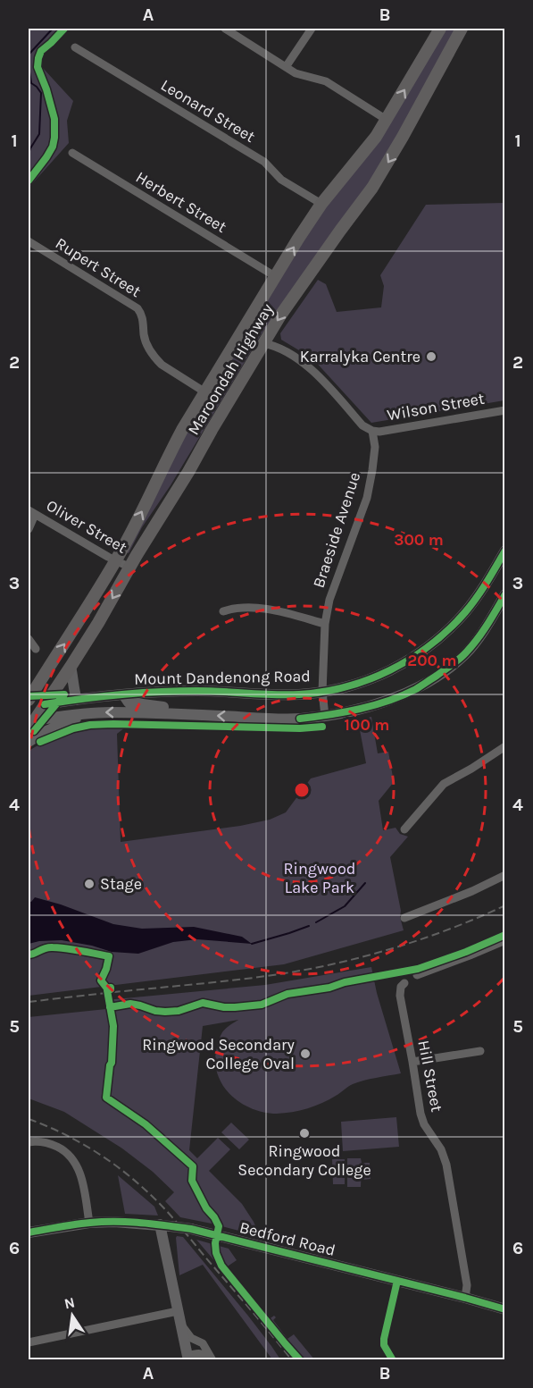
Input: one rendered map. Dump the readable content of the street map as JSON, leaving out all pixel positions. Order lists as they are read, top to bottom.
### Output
{
  "streets": {
    "highway": ["Maroondah Highway"],
    "main road": ["Mount Dandenong Road", "Bedford Road"],
    "street": [
      "Leonard Street",
      "Herbert Street",
      "Rupert Street",
      "Wilson Street",
      "Oliver Street",
      "Braeside Avenue",
      "Hill Street"
    ]
  },
  "crossings": [
    ["Leonard Street", "Maroondah Highway"],
    ["Herbert Street", "Maroondah Highway"],
    ["Rupert Street", "Maroondah Highway"],
    ["Maroondah Highway", "Oliver Street"],
    ["Maroondah Highway", "Mount Dandenong Road"],
    ["Wilson Street", "Braeside Avenue"],
    ["Braeside Avenue", "Mount Dandenong Road"],
    ["Hill Street", "Bedford Road"]
  ],
  "parks": ["Ringwood Lake Park"],
  "places": [
    "Karralyka Centre",
    "Stage",
    "Ringwood Secondary College Oval",
    "Ringwood Secondary College"
  ],
  "north": "top",
  "grid": {
    "columns": ["A", "B"],
    "rows": [
      "1",
      "2",
      "3",
      "4",
      "5",
      "6"
    ]
  },
  "rings": ["300 m", "200 m", "100 m"]
}
